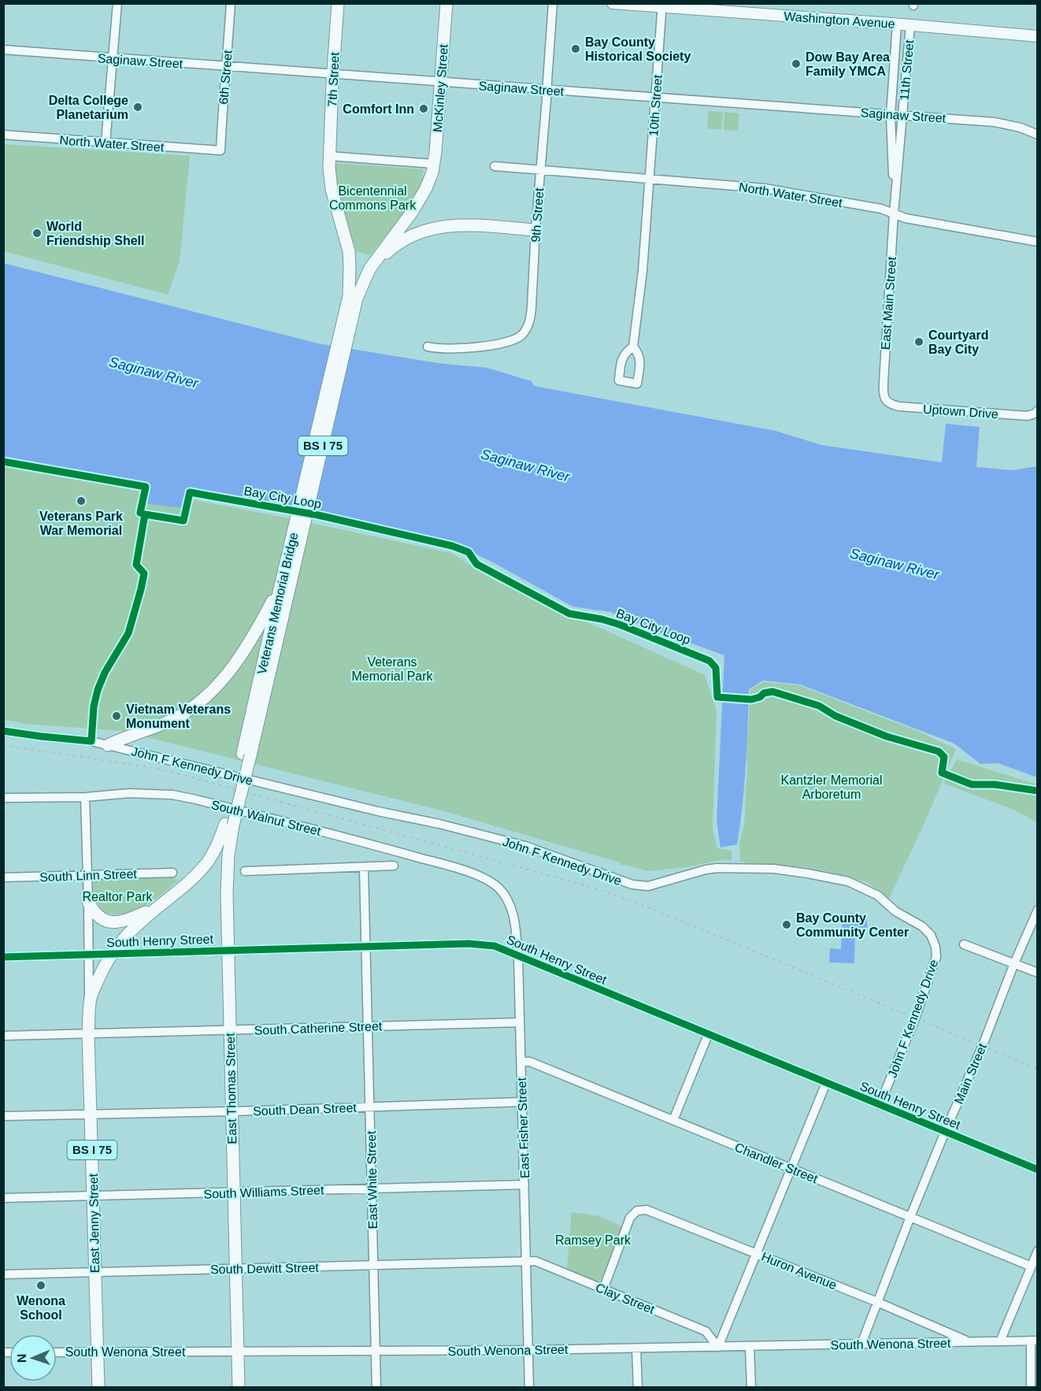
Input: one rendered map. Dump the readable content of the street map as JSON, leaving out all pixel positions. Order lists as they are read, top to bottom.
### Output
{
  "streets": {
    "highway": [
      "7th Street",
      "McKinley Street",
      "BS I 75",
      "Veterans Memorial Bridge",
      "East Thomas Street",
      "East Jenny Street"
    ],
    "main road": ["Washington Avenue"],
    "street": [
      "Saginaw Street",
      "11th Street",
      "6th Street",
      "10th Street",
      "North Water Street",
      "9th Street",
      "East Main Street",
      "Uptown Drive",
      "John F Kennedy Drive",
      "South Walnut Street",
      "South Linn Street",
      "South Henry Street",
      "South Catherine Street",
      "Main Street",
      "South Dean Street",
      "East Fisher Street",
      "Chandler Street",
      "East White Street",
      "South Williams Street",
      "South Dewitt Street",
      "Huron Avenue",
      "Clay Street",
      "South Wenona Street"
    ],
    "cycle path": ["Bay City Loop"]
  },
  "crossings": [
    ["Washington Avenue", "11th Street"],
    ["Washington Avenue", "10th Street"],
    ["Washington Avenue", "East Main Street"],
    ["Saginaw Street", "11th Street"],
    ["Saginaw Street", "6th Street"],
    ["Saginaw Street", "7th Street"],
    ["Saginaw Street", "McKinley Street"],
    ["Saginaw Street", "10th Street"],
    ["Saginaw Street", "9th Street"],
    ["Saginaw Street", "East Main Street"],
    ["11th Street", "East Main Street"],
    ["6th Street", "North Water Street"],
    ["7th Street", "Veterans Memorial Bridge"],
    ["McKinley Street", "Veterans Memorial Bridge"],
    ["10th Street", "North Water Street"],
    ["North Water Street", "9th Street"],
    ["North Water Street", "East Main Street"],
    ["East Main Street", "Uptown Drive"],
    ["BS I 75", "East Thomas Street"],
    ["BS I 75", "East Jenny Street"],
    ["BS I 75", "South Wenona Street"],
    ["Veterans Memorial Bridge", "South Henry Street"],
    ["Veterans Memorial Bridge", "East Thomas Street"],
    ["Veterans Memorial Bridge", "East Jenny Street"],
    ["John F Kennedy Drive", "South Henry Street"],
    ["South Walnut Street", "East Fisher Street"],
    ["South Walnut Street", "East Jenny Street"],
    ["South Linn Street", "East Jenny Street"],
    ["South Henry Street", "Main Street"],
    ["South Henry Street", "East Thomas Street"],
    ["South Henry Street", "East Fisher Street"],
    ["South Henry Street", "East White Street"],
    ["South Henry Street", "East Jenny Street"],
    ["South Catherine Street", "East Thomas Street"],
    ["South Catherine Street", "East Fisher Street"],
    ["South Catherine Street", "East White Street"],
    ["South Catherine Street", "East Jenny Street"],
    ["Main Street", "Chandler Street"],
    ["Main Street", "Huron Avenue"],
    ["Main Street", "South Wenona Street"],
    ["East Thomas Street", "South Dean Street"],
    ["East Thomas Street", "South Williams Street"],
    ["East Thomas Street", "South Dewitt Street"],
    ["East Thomas Street", "South Wenona Street"],
    ["South Dean Street", "East Fisher Street"],
    ["South Dean Street", "East White Street"],
    ["South Dean Street", "East Jenny Street"],
    ["East Fisher Street", "Chandler Street"],
    ["East Fisher Street", "South Williams Street"],
    ["East Fisher Street", "South Dewitt Street"],
    ["East Fisher Street", "Clay Street"],
    ["East Fisher Street", "South Wenona Street"],
    ["East White Street", "South Williams Street"],
    ["East White Street", "South Dewitt Street"],
    ["East White Street", "South Wenona Street"],
    ["South Williams Street", "East Jenny Street"],
    ["East Jenny Street", "South Dewitt Street"],
    ["East Jenny Street", "South Wenona Street"],
    ["South Dewitt Street", "Clay Street"],
    ["Huron Avenue", "Clay Street"],
    ["Huron Avenue", "South Wenona Street"],
    ["Clay Street", "South Wenona Street"]
  ],
  "water": ["Saginaw River"],
  "parks": [
    "Bicentennial Commons Park",
    "Veterans Memorial Park",
    "Kantzler Memorial Arboretum",
    "Realtor Park",
    "Ramsey Park"
  ],
  "places": [
    "Bay County Historical Society",
    "Dow Bay Area Family YMCA",
    "Delta College Planetarium",
    "Comfort Inn",
    "World Friendship Shell",
    "Courtyard Bay City",
    "Veterans Park War Memorial",
    "Vietnam Veterans Monument",
    "Bay County Community Center",
    "Wenona School"
  ],
  "north": "left"
}
